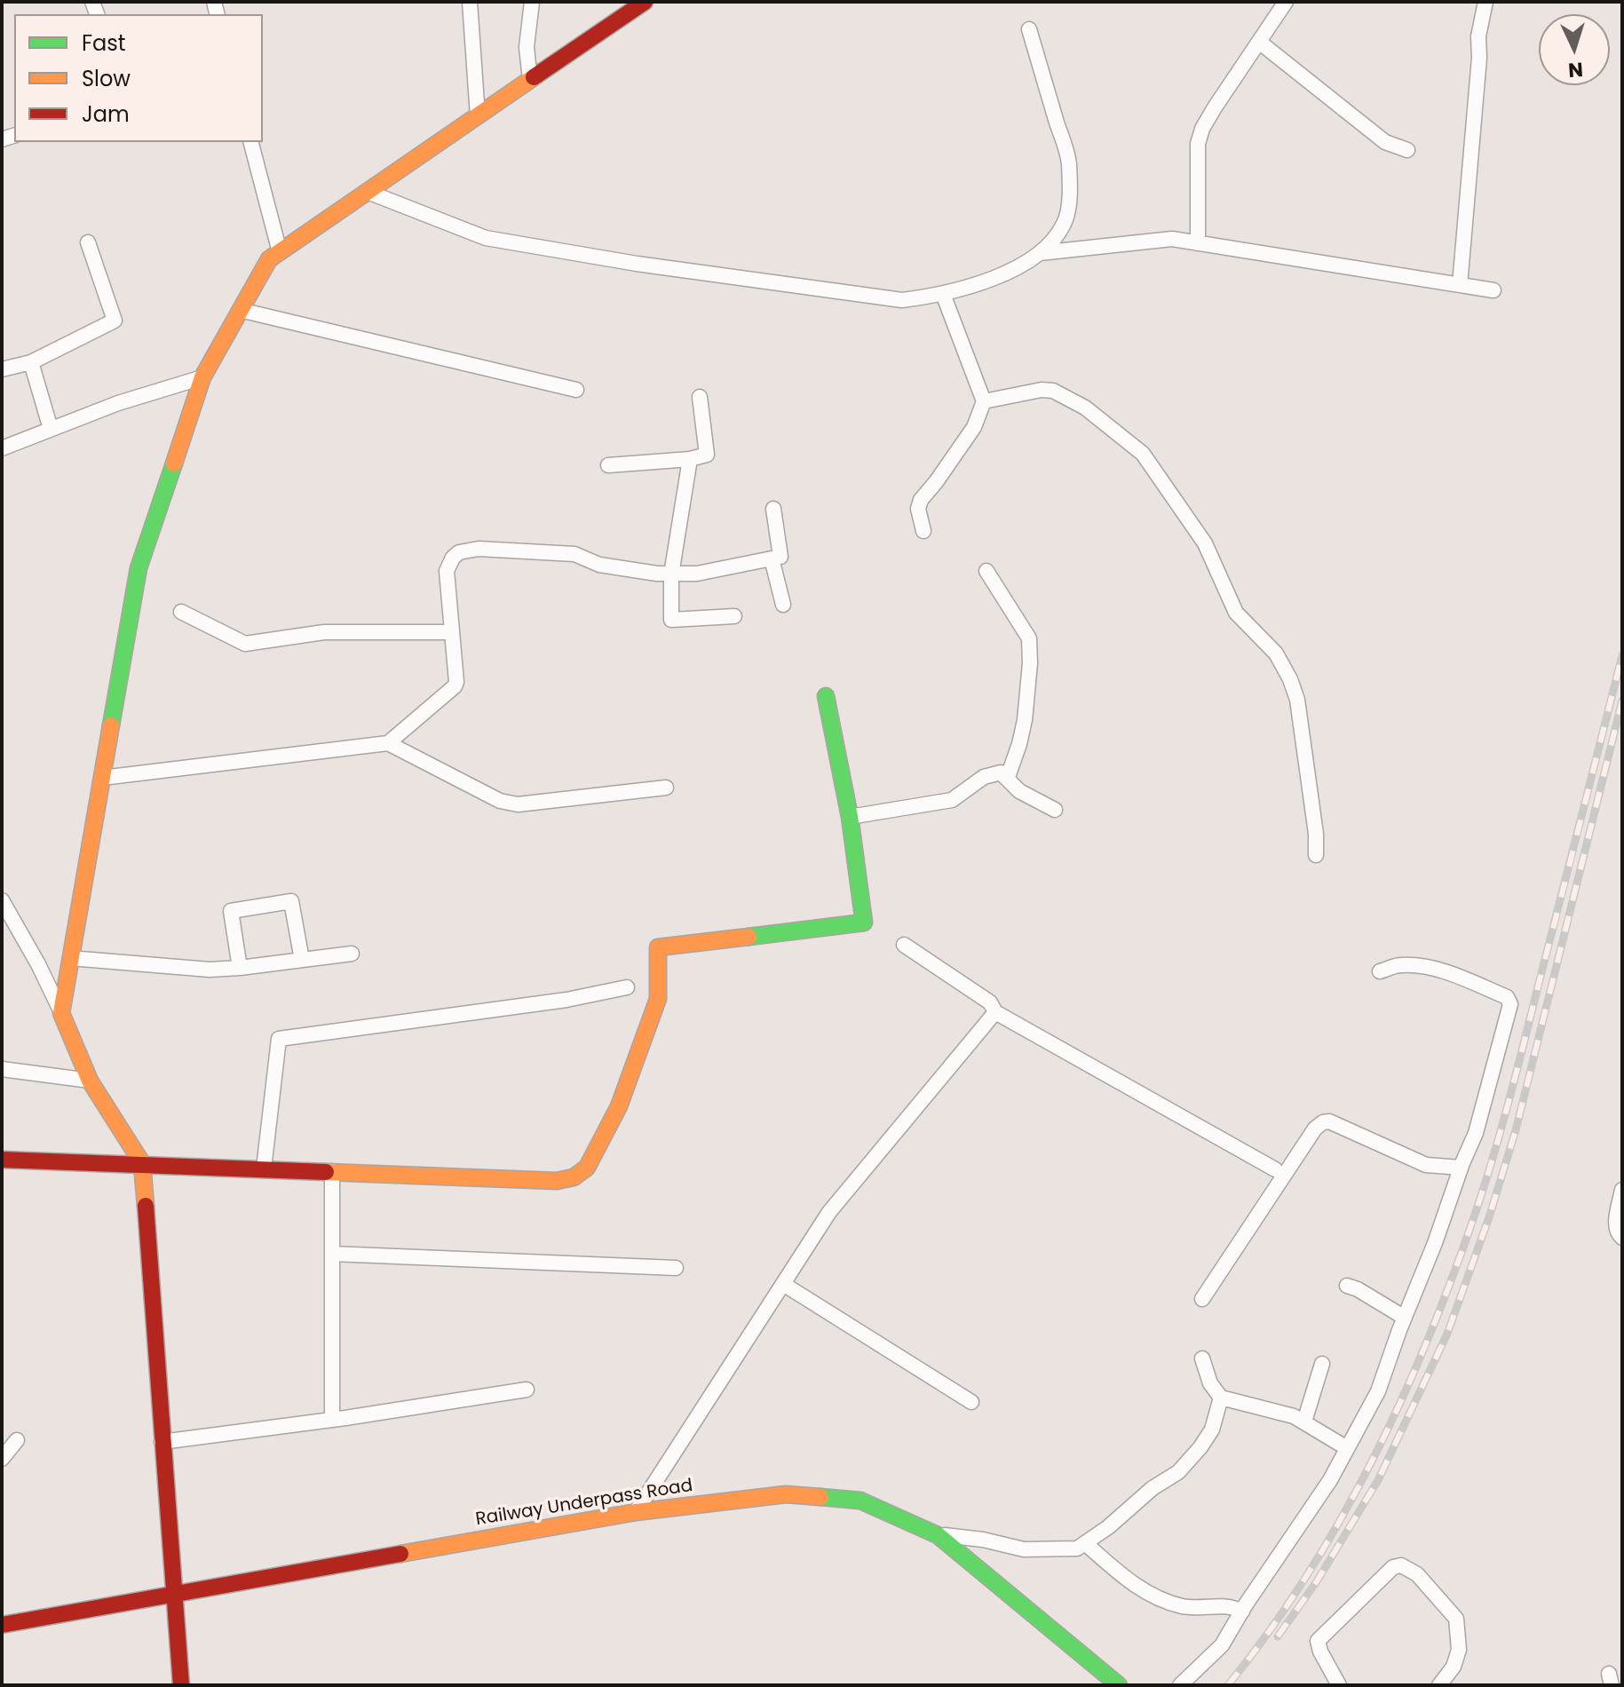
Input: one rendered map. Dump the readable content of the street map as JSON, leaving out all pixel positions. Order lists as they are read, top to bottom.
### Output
{
  "streets": {
    "street": ["Railway Underpass Road"]
  },
  "legend": ["Fast", "Slow", "Jam"],
  "north": "bottom"
}
